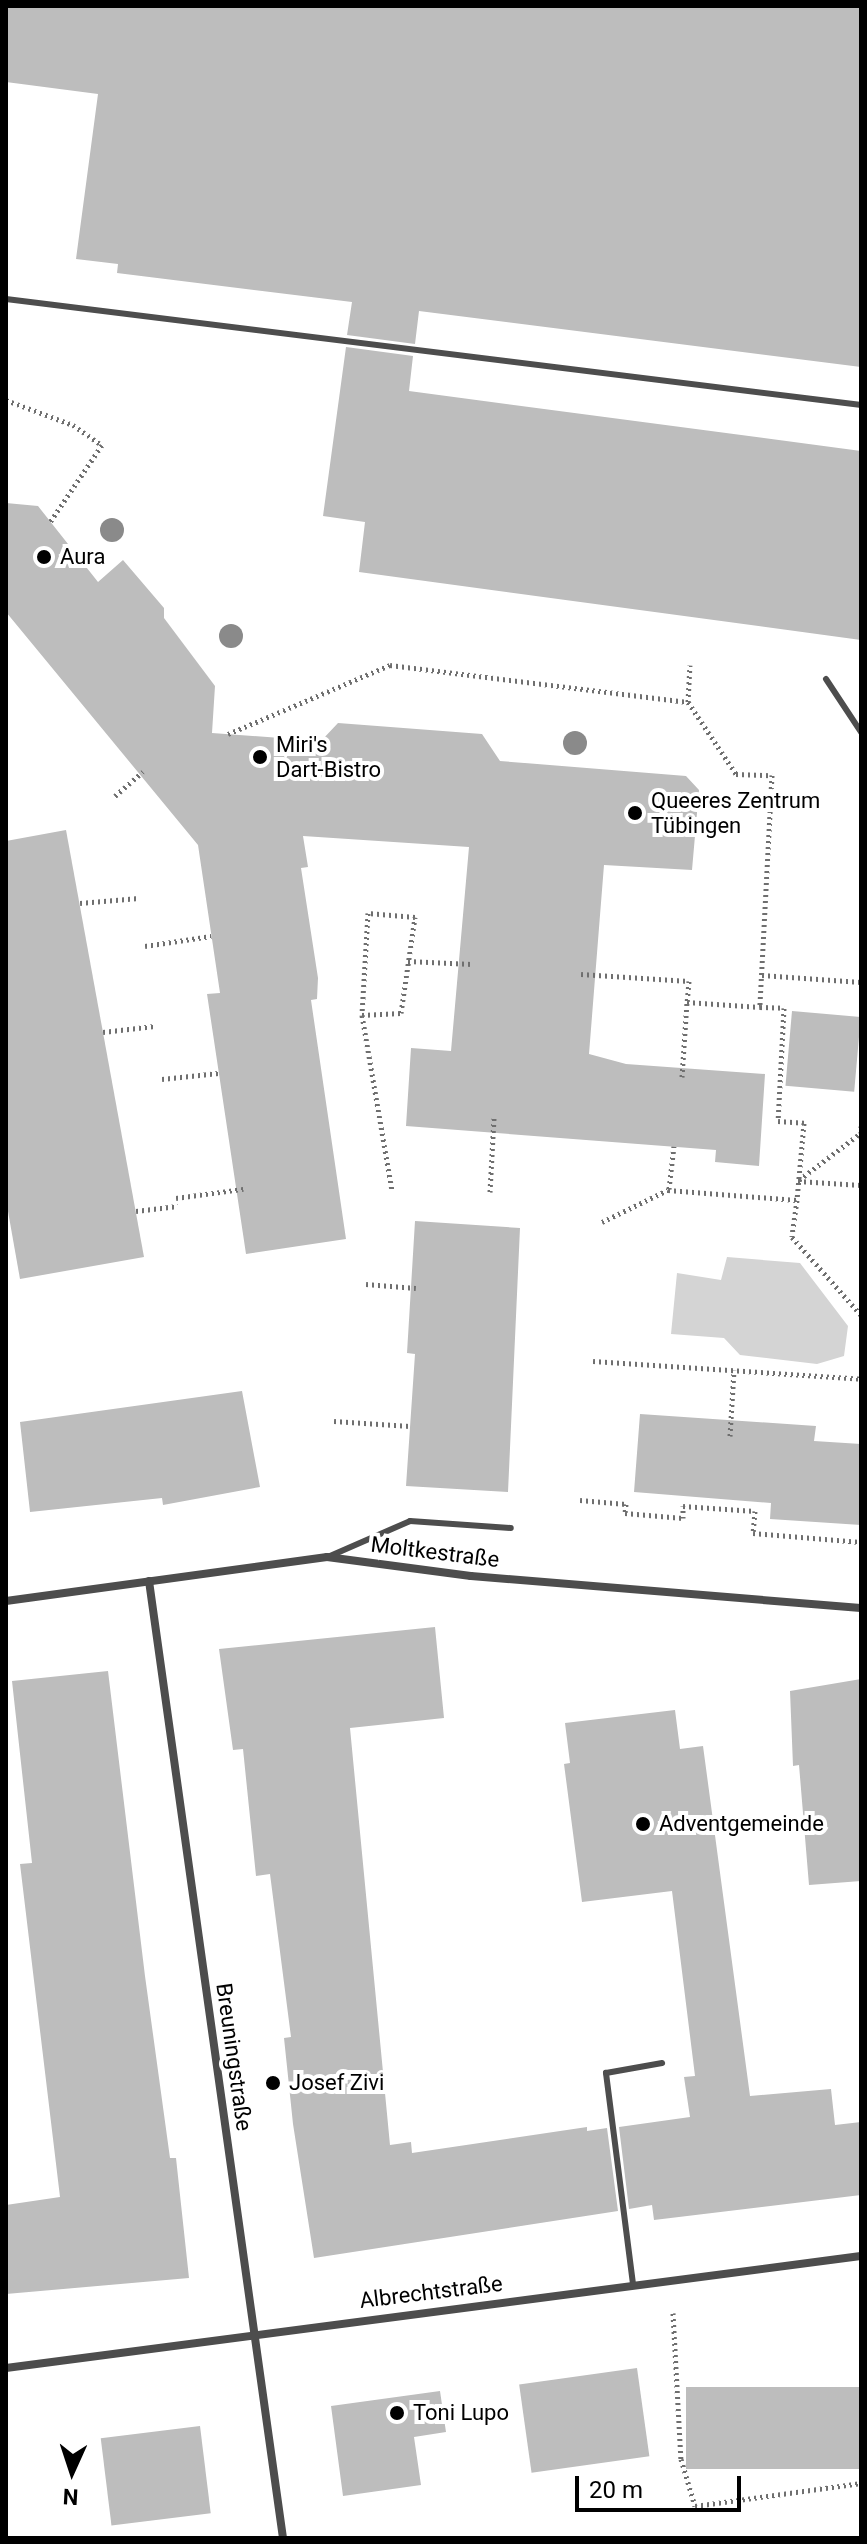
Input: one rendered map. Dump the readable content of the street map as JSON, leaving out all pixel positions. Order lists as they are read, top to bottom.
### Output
{
  "streets": {
    "street": ["Moltkestraße", "Breuningstraße", "Albrechtstraße"]
  },
  "crossings": [
    ["Moltkestraße", "Breuningstraße"],
    ["Breuningstraße", "Albrechtstraße"]
  ],
  "places": [
    "Aura",
    "Miri's Dart-Bistro",
    "Queeres Zentrum Tübingen",
    "Adventgemeinde",
    "Josef Zivi",
    "Toni Lupo"
  ],
  "scale_bar": "20 m",
  "north": "bottom"
}
